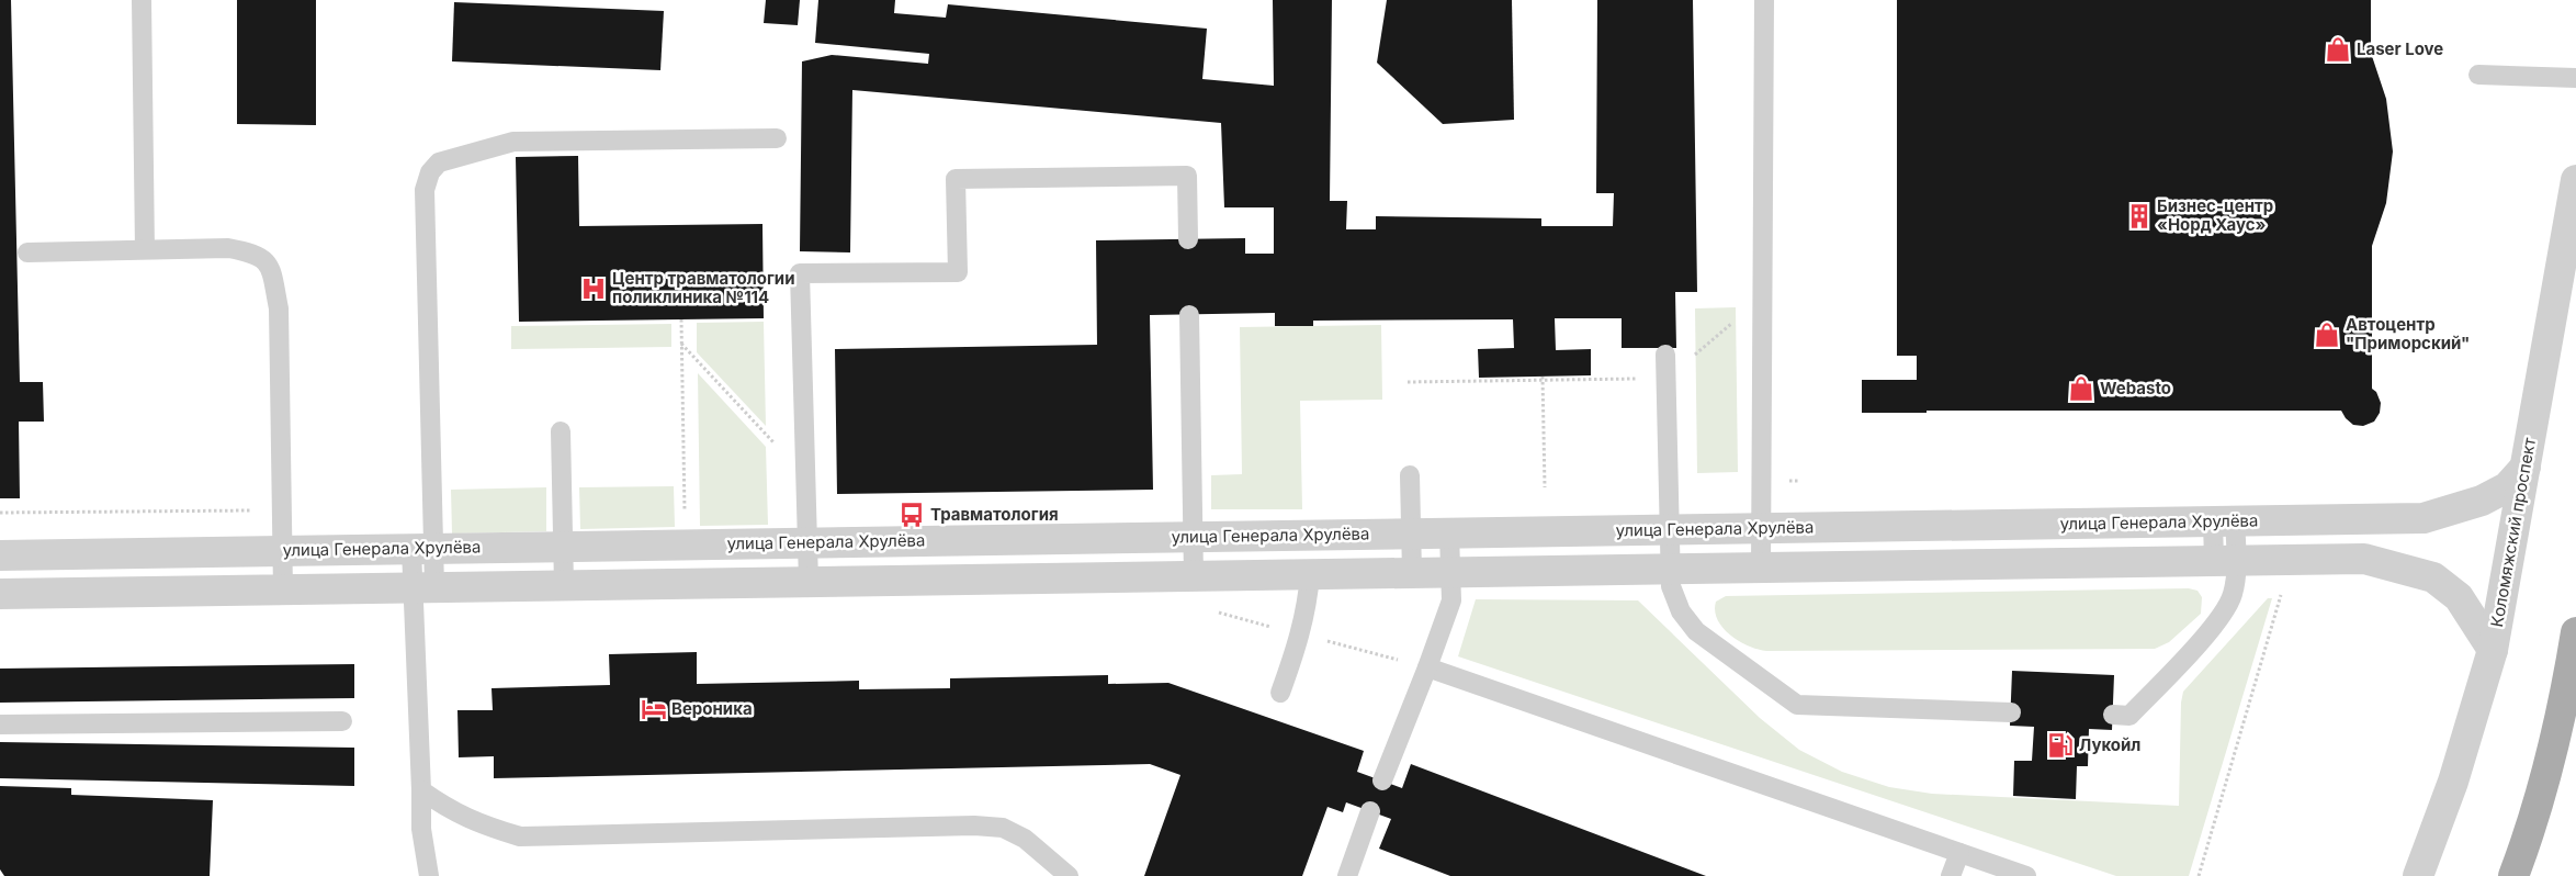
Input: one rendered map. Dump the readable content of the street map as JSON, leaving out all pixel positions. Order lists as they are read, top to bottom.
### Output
{
  "streets": {
    "street": ["улица Генерала Хрулёва", "Коломяжский проспект"]
  },
  "crossings": [
    ["улица Генерала Хрулёва", "Коломяжский проспект"]
  ],
  "places": {
    "shop": ["Laser Love", "Автоцентр \"Приморский\"", "Webasto"],
    "building": ["Бизнес-центр «Норд Хаус»"],
    "hospital": ["Центр травматологии поликлиника №114"],
    "bus stop": ["Травматология"],
    "hotel": ["Вероника"],
    "fuel station": ["Лукойл"]
  }
}
